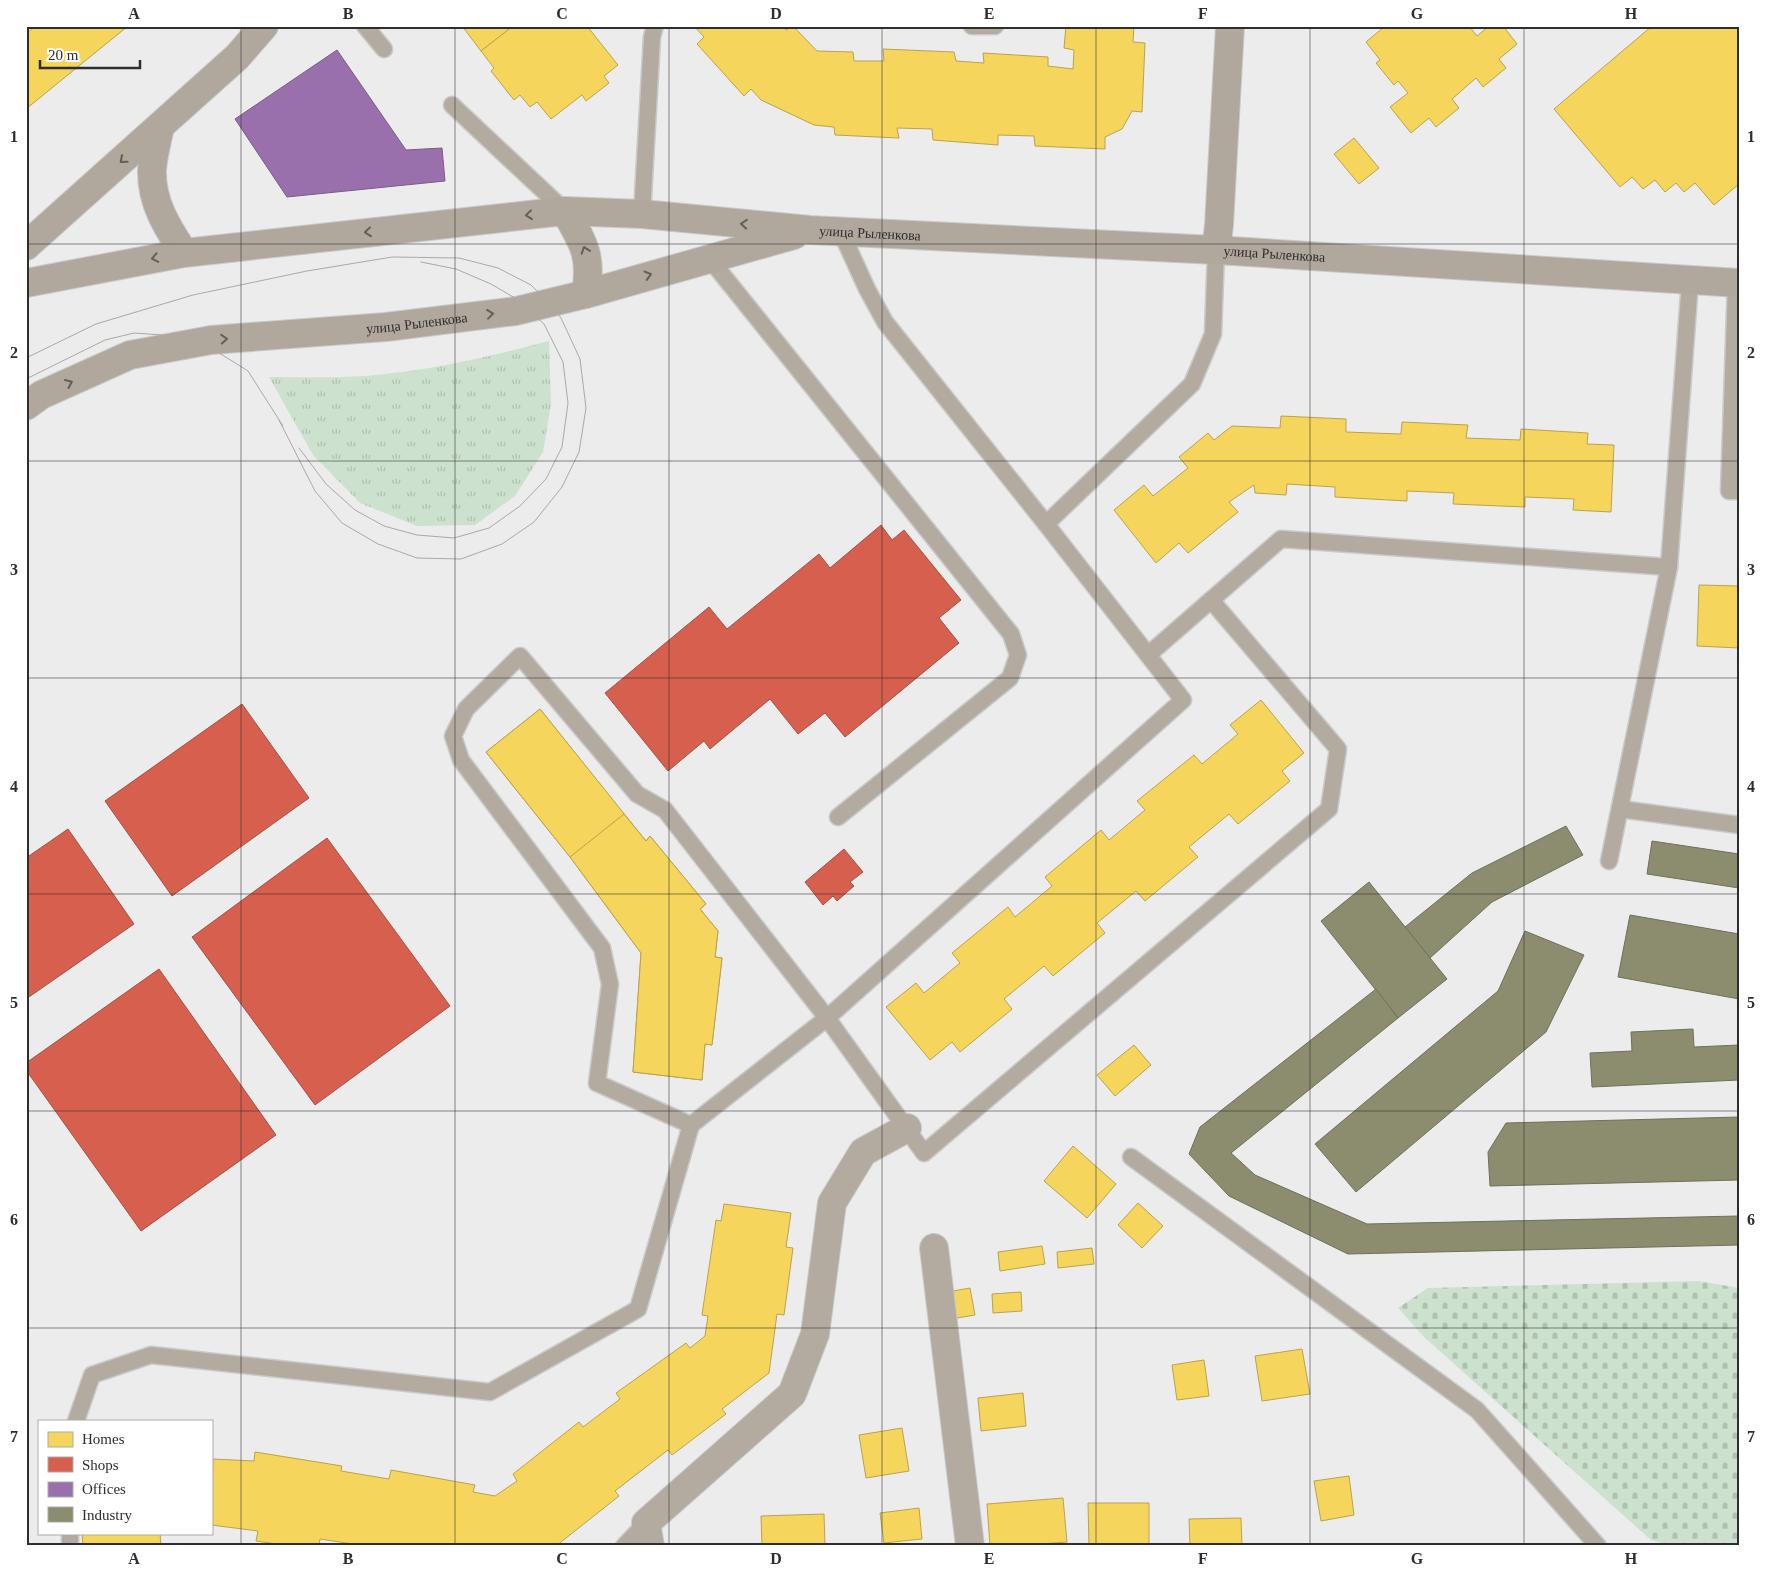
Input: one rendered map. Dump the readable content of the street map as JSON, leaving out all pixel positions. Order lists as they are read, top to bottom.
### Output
{
  "streets": {
    "street": ["улица Рыленкова"]
  },
  "legend": [
    "Homes",
    "Shops",
    "Offices",
    "Industry"
  ],
  "scale_bar": "20 m",
  "grid": {
    "columns": [
      "A",
      "B",
      "C",
      "D",
      "E",
      "F",
      "G",
      "H"
    ],
    "rows": [
      "1",
      "2",
      "3",
      "4",
      "5",
      "6",
      "7"
    ]
  }
}
